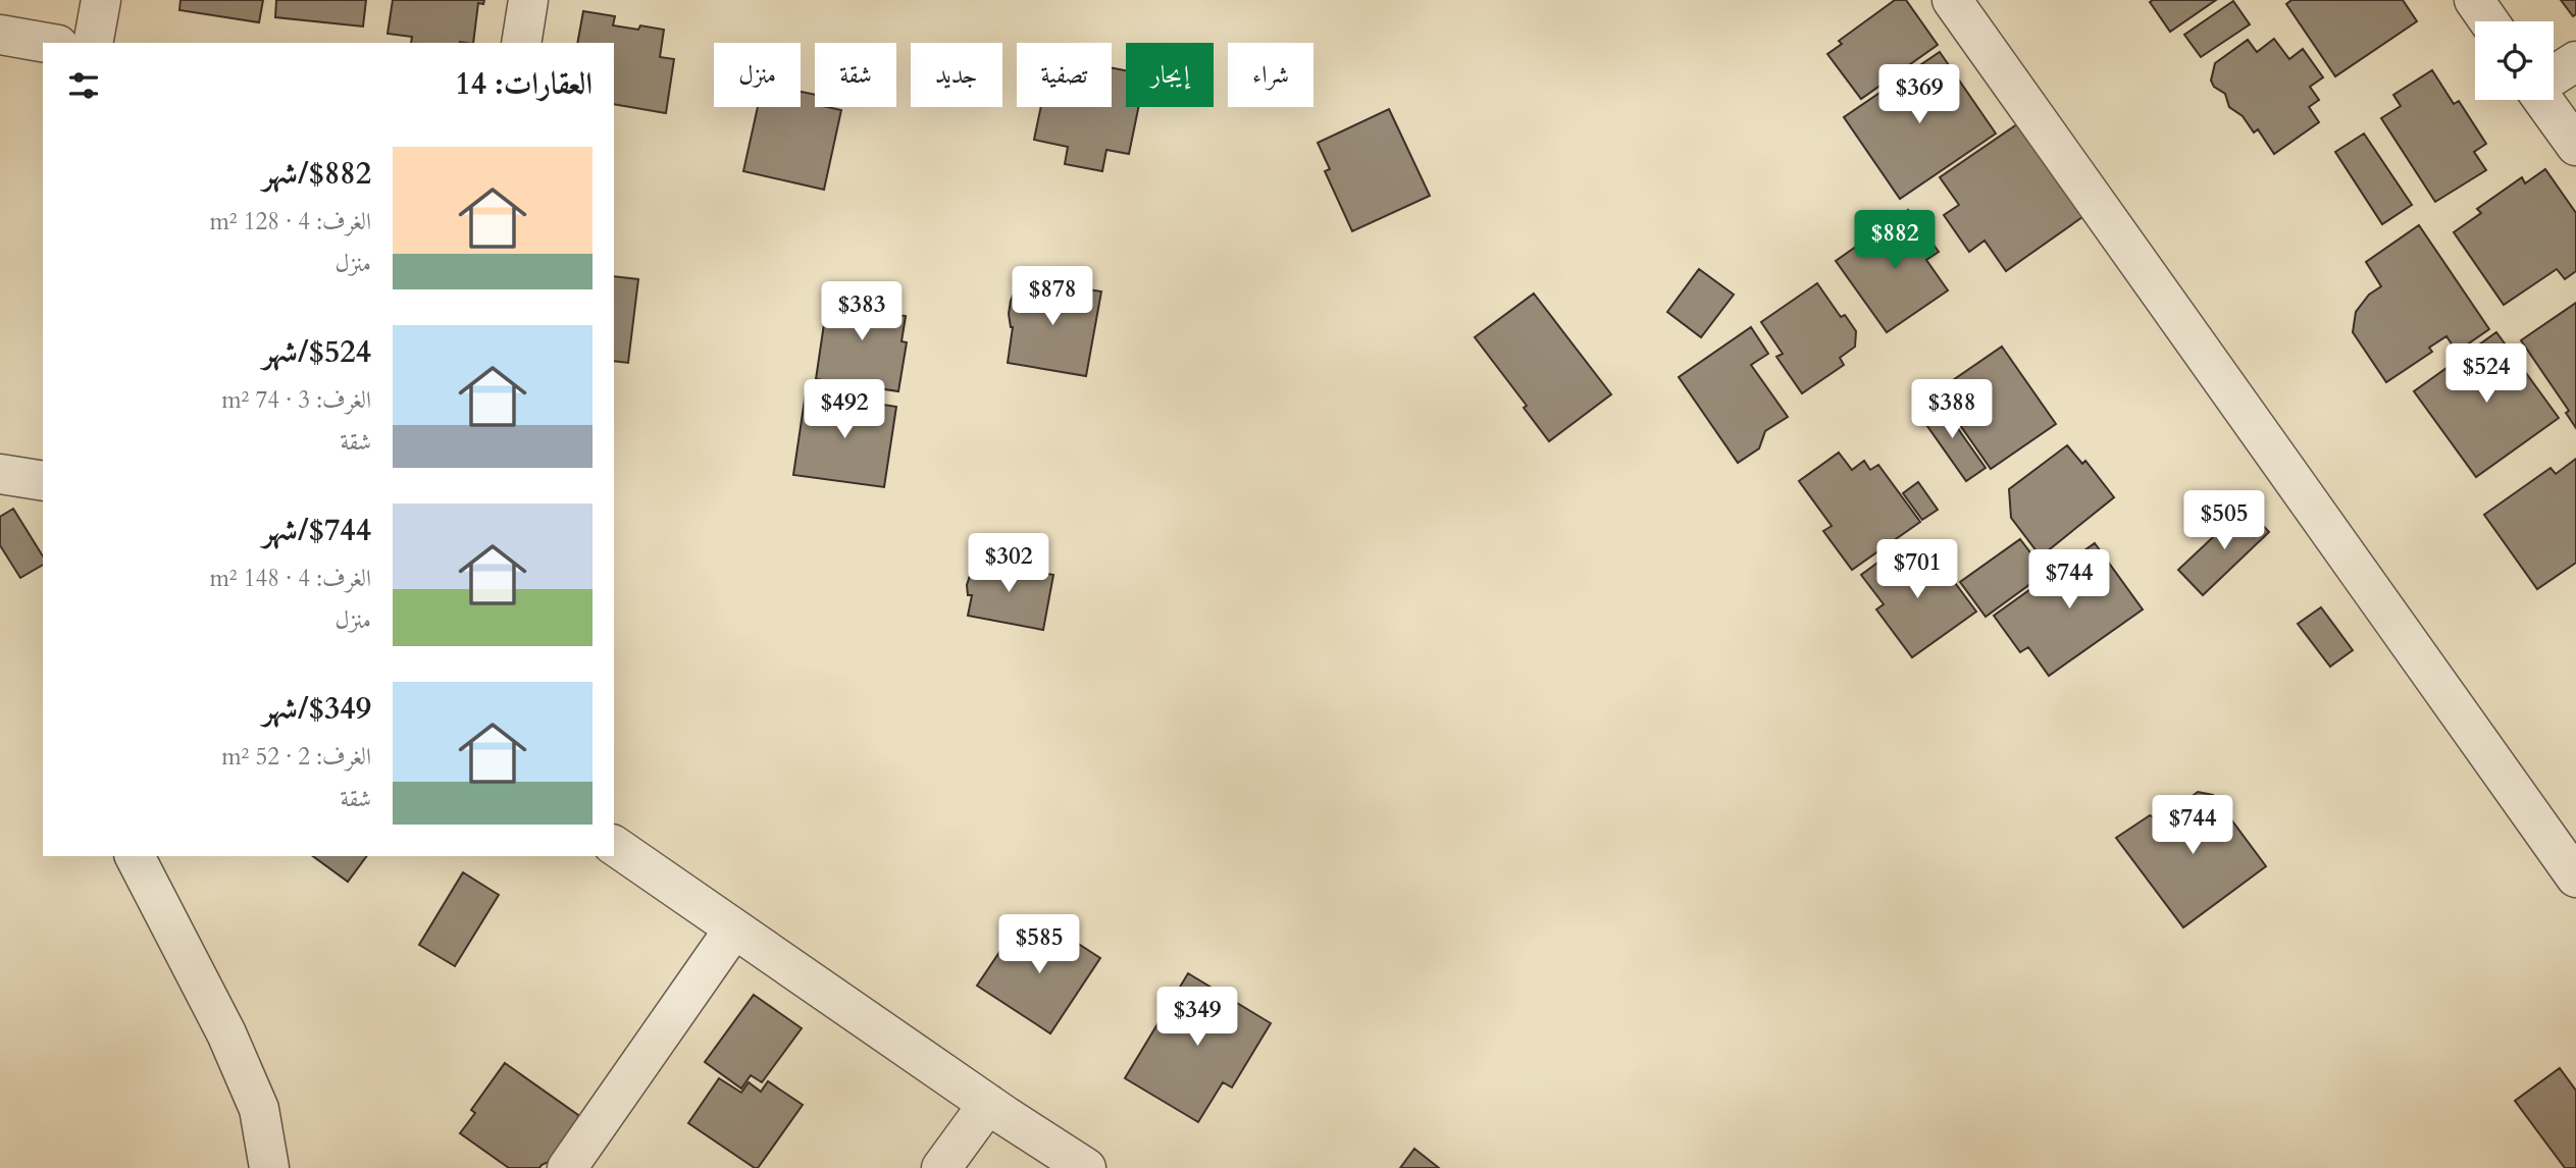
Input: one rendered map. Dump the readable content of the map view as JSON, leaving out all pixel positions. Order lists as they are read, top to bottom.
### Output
{
  "page": {
    "chip": [
      "شراء",
      "إيجار",
      "تصفية",
      "جديد",
      "شقة",
      "منزل"
    ],
    "heading": "العقارات: 14",
    "price": [
      "$369",
      "$882",
      "$878",
      "$383",
      "$524",
      "$492",
      "$388",
      "$505",
      "$302",
      "$701",
      "$744",
      "$744",
      "$585",
      "$349"
    ],
    "list": [
      {
        "name": "$882/شهر",
        "note": "الغرف: 4 · 128 m² · منزل"
      },
      {
        "name": "$524/شهر",
        "note": "الغرف: 3 · 74 m² · شقة"
      },
      {
        "name": "$744/شهر",
        "note": "الغرف: 4 · 148 m² · منزل"
      },
      {
        "name": "$349/شهر",
        "note": "الغرف: 2 · 52 m² · شقة"
      }
    ]
  }
}
